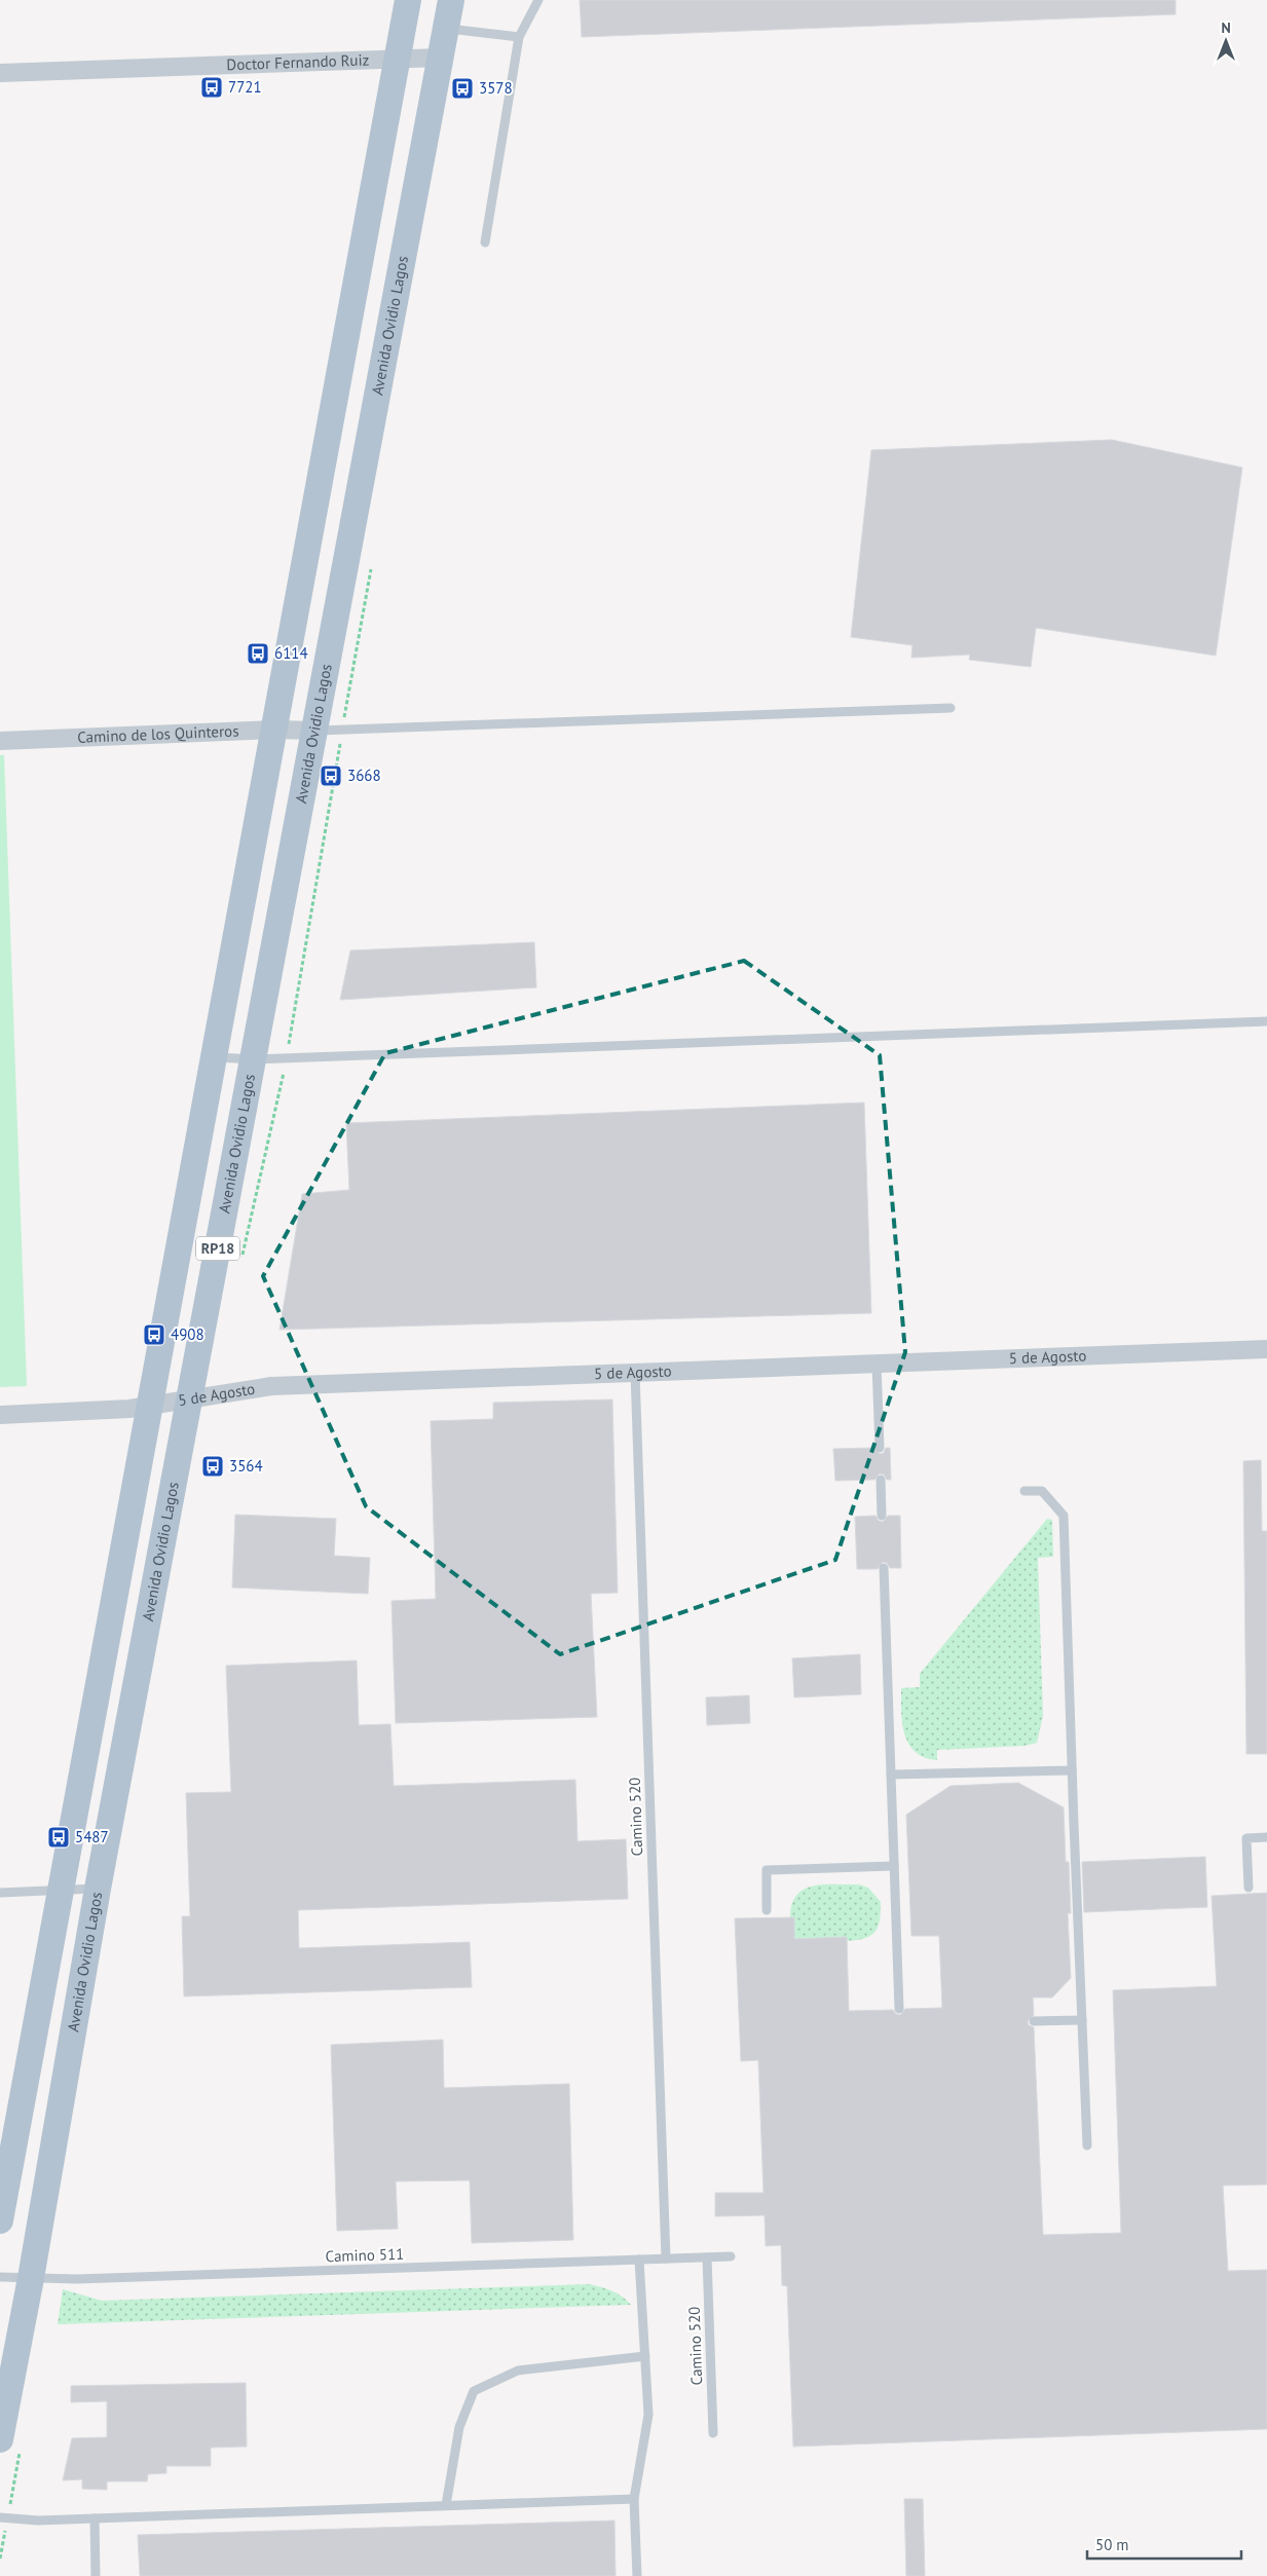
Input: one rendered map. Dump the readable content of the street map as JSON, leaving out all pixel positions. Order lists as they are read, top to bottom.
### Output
{
  "streets": {
    "main road": ["Avenida Ovidio Lagos", "RP18"],
    "street": ["Doctor Fernando Ruiz", "Camino de los Quinteros", "5 de Agosto"],
    "lane": ["Camino 520", "Camino 511"]
  },
  "crossings": [
    ["Doctor Fernando Ruiz", "Avenida Ovidio Lagos"],
    ["Doctor Fernando Ruiz", "RP18"],
    ["Avenida Ovidio Lagos", "Camino de los Quinteros"],
    ["Avenida Ovidio Lagos", "5 de Agosto"],
    ["Avenida Ovidio Lagos", "Camino 511"],
    ["Camino de los Quinteros", "RP18"],
    ["RP18", "5 de Agosto"],
    ["5 de Agosto", "Camino 520"],
    ["Camino 520", "Camino 511"]
  ],
  "places": {
    "bus stop": [
      "7721",
      "3578",
      "6114",
      "3668",
      "4908",
      "3564",
      "5487"
    ]
  },
  "scale_bar": "50 m",
  "north": "top"
}
